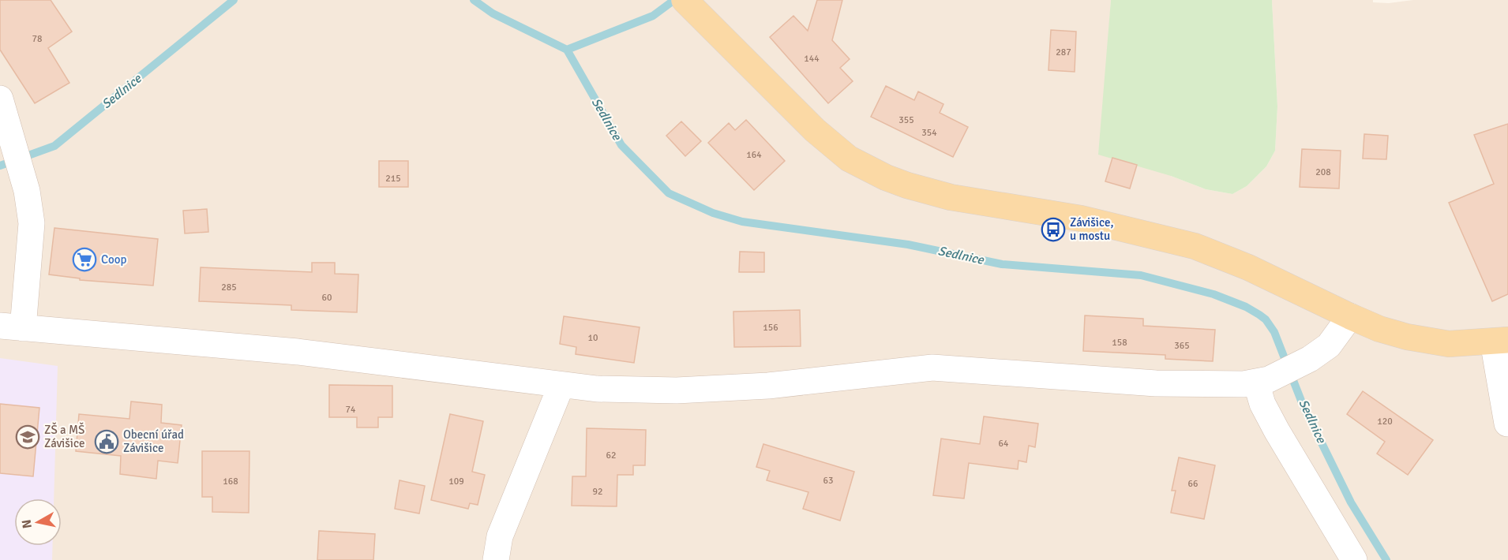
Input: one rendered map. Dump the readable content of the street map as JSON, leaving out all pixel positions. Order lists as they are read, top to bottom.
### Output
{
  "water": ["Sedlnice"],
  "places": {
    "bus stop": ["Závišice, u mostu"],
    "supermarket": ["Coop"],
    "school or university": ["ZŠ a MŠ Závišice"],
    "public building": ["Obecní úřad Závišice"]
  },
  "house_numbers": [
    "78",
    "287",
    "144",
    "355",
    "354",
    "164",
    "208",
    "215",
    "285",
    "60",
    "156",
    "10",
    "158",
    "365",
    "74",
    "120",
    "64",
    "62",
    "63",
    "168",
    "109",
    "66",
    "92"
  ],
  "north": "left"
}
